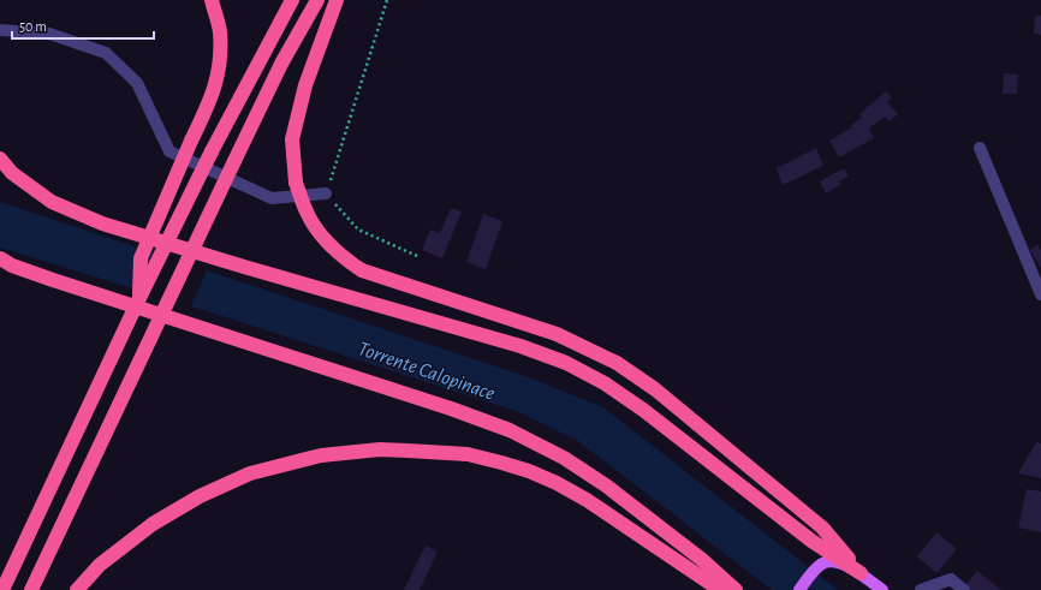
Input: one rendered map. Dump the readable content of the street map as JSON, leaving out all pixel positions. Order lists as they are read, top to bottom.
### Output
{
  "water": ["Torrente Calopinace"],
  "scale_bar": "50 m"
}
